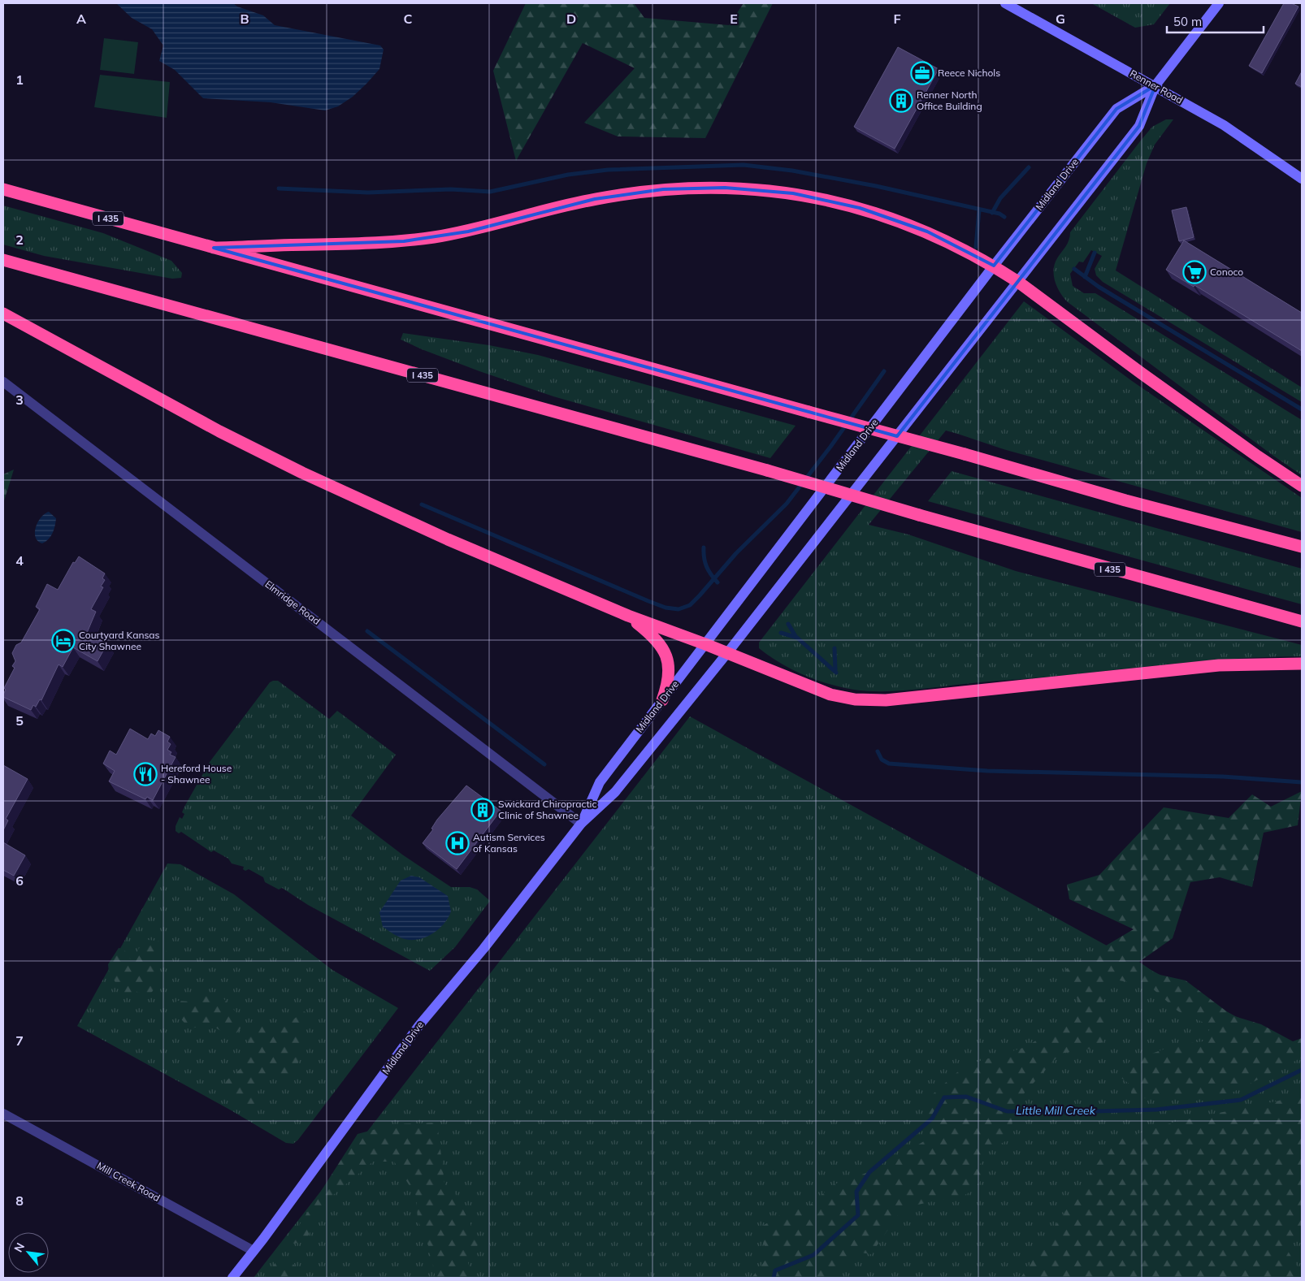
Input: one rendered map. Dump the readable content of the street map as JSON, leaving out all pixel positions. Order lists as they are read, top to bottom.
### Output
{
  "streets": {
    "highway": ["I 435"],
    "main road": ["Renner Road", "Midland Drive"],
    "street": ["Elmridge Road", "Mill Creek Road"]
  },
  "crossings": [
    ["Renner Road", "Midland Drive"],
    ["Midland Drive", "Elmridge Road"],
    ["Midland Drive", "Mill Creek Road"]
  ],
  "water": ["Little Mill Creek"],
  "places": {
    "office": ["Reece Nichols"],
    "building": ["Renner North Office Building", "Swickard Chiropractic Clinic of Shawnee"],
    "supermarket": ["Conoco"],
    "hotel": ["Courtyard Kansas City Shawnee"],
    "restaurant": ["Hereford House - Shawnee"],
    "hospital": ["Autism Services of Kansas"]
  },
  "scale_bar": "50 m",
  "north": "top left",
  "grid": {
    "columns": [
      "A",
      "B",
      "C",
      "D",
      "E",
      "F",
      "G"
    ],
    "rows": [
      "1",
      "2",
      "3",
      "4",
      "5",
      "6",
      "7",
      "8"
    ]
  }
}
